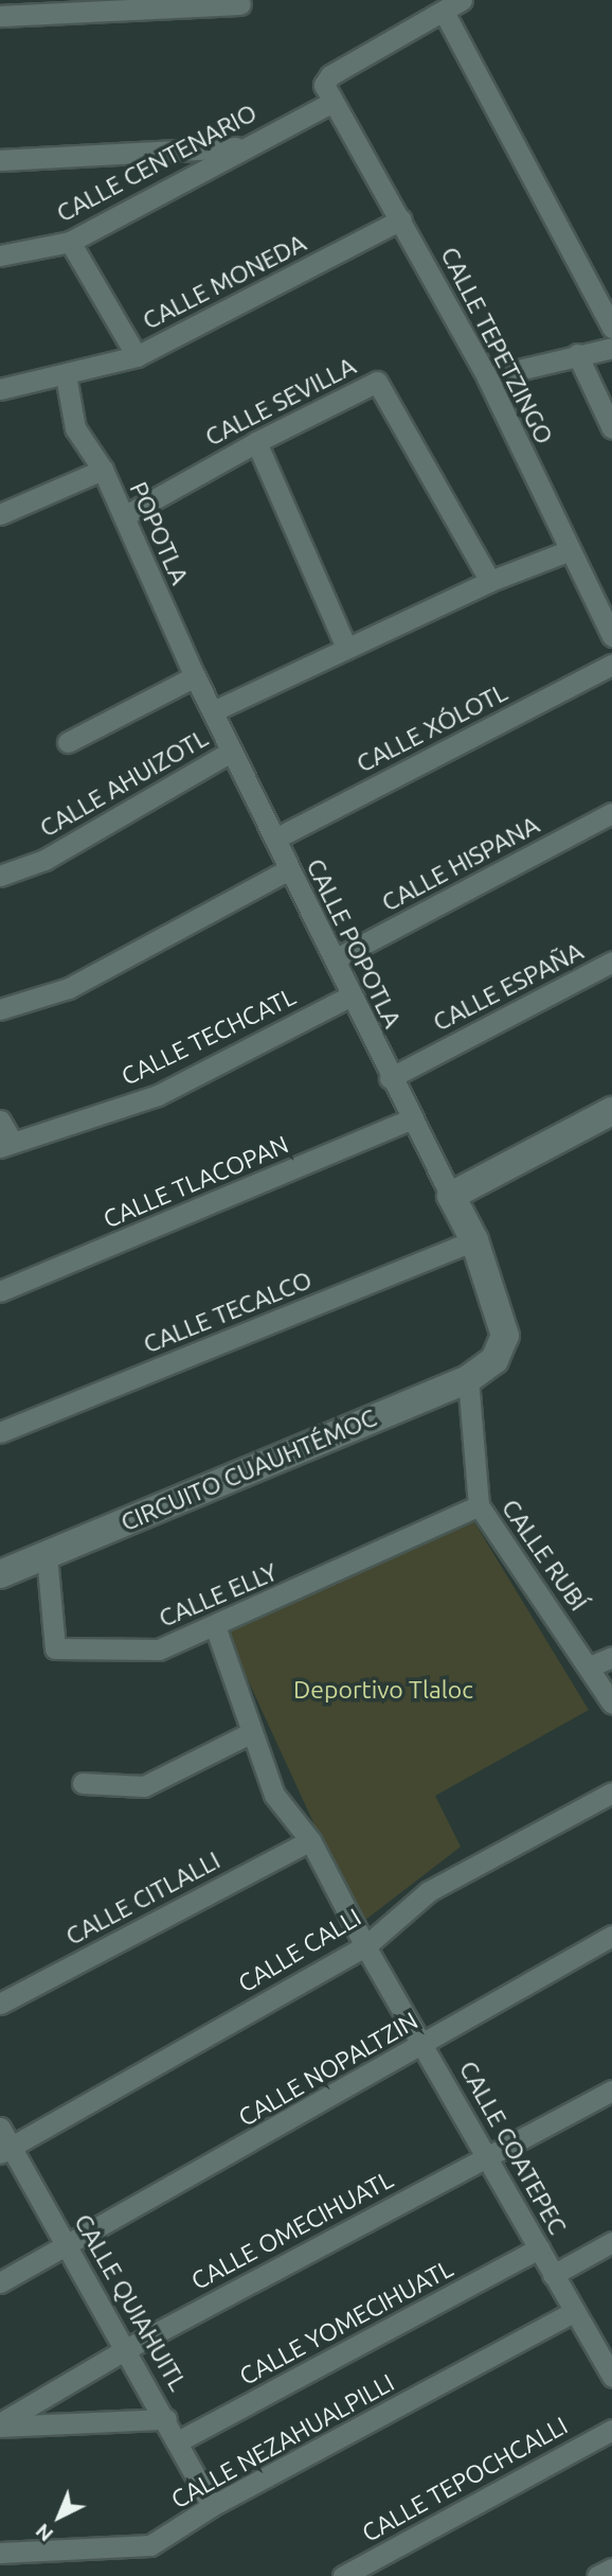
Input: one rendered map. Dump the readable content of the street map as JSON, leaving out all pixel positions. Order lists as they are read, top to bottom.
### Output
{
  "streets": {
    "street": [
      "CALLE CENTENARIO",
      "CALLE MONEDA",
      "CALLE TEPETZINGO",
      "CALLE SEVILLA",
      "POPOTLA",
      "CALLE XÓLOTL",
      "CALLE AHUIZOTL",
      "CALLE HISPANA",
      "CALLE POPOTLA",
      "CALLE ESPAÑA",
      "CALLE TECHCATL",
      "CALLE TLACOPAN",
      "CALLE TECALCO",
      "CIRCUITO CUAUHTÉMOC",
      "CALLE RUBÍ",
      "CALLE ELLY",
      "CALLE CITLALLI",
      "CALLE CALLI",
      "CALLE NOPALTZIN",
      "CALLE COATEPEC",
      "CALLE OMECIHUATL",
      "CALLE QUIAHUITL",
      "CALLE YOMECIHUATL",
      "CALLE NEZAHUALPILLI",
      "CALLE TEPOCHCALLI"
    ]
  },
  "crossings": [
    ["CALLE CENTENARIO", "CALLE TEPETZINGO"],
    ["CALLE MONEDA", "CALLE TEPETZINGO"],
    ["CALLE MONEDA", "POPOTLA"],
    ["CALLE SEVILLA", "POPOTLA"],
    ["POPOTLA", "CALLE POPOTLA"],
    ["CALLE XÓLOTL", "CALLE POPOTLA"],
    ["CALLE AHUIZOTL", "CALLE POPOTLA"],
    ["CALLE HISPANA", "CALLE POPOTLA"],
    ["CALLE POPOTLA", "CALLE ESPAÑA"],
    ["CALLE POPOTLA", "CALLE TECHCATL"],
    ["CALLE POPOTLA", "CALLE TLACOPAN"],
    ["CALLE TECALCO", "CIRCUITO CUAUHTÉMOC"],
    ["CIRCUITO CUAUHTÉMOC", "CALLE RUBÍ"],
    ["CIRCUITO CUAUHTÉMOC", "CALLE ELLY"],
    ["CALLE RUBÍ", "CALLE ELLY"],
    ["CALLE CALLI", "CALLE COATEPEC"],
    ["CALLE CALLI", "CALLE QUIAHUITL"],
    ["CALLE NOPALTZIN", "CALLE COATEPEC"],
    ["CALLE NOPALTZIN", "CALLE QUIAHUITL"],
    ["CALLE COATEPEC", "CALLE OMECIHUATL"],
    ["CALLE COATEPEC", "CALLE YOMECIHUATL"],
    ["CALLE COATEPEC", "CALLE NEZAHUALPILLI"],
    ["CALLE OMECIHUATL", "CALLE QUIAHUITL"],
    ["CALLE QUIAHUITL", "CALLE YOMECIHUATL"],
    ["CALLE QUIAHUITL", "CALLE NEZAHUALPILLI"]
  ],
  "parks": ["Deportivo Tlaloc"],
  "north": "bottom left"
}
